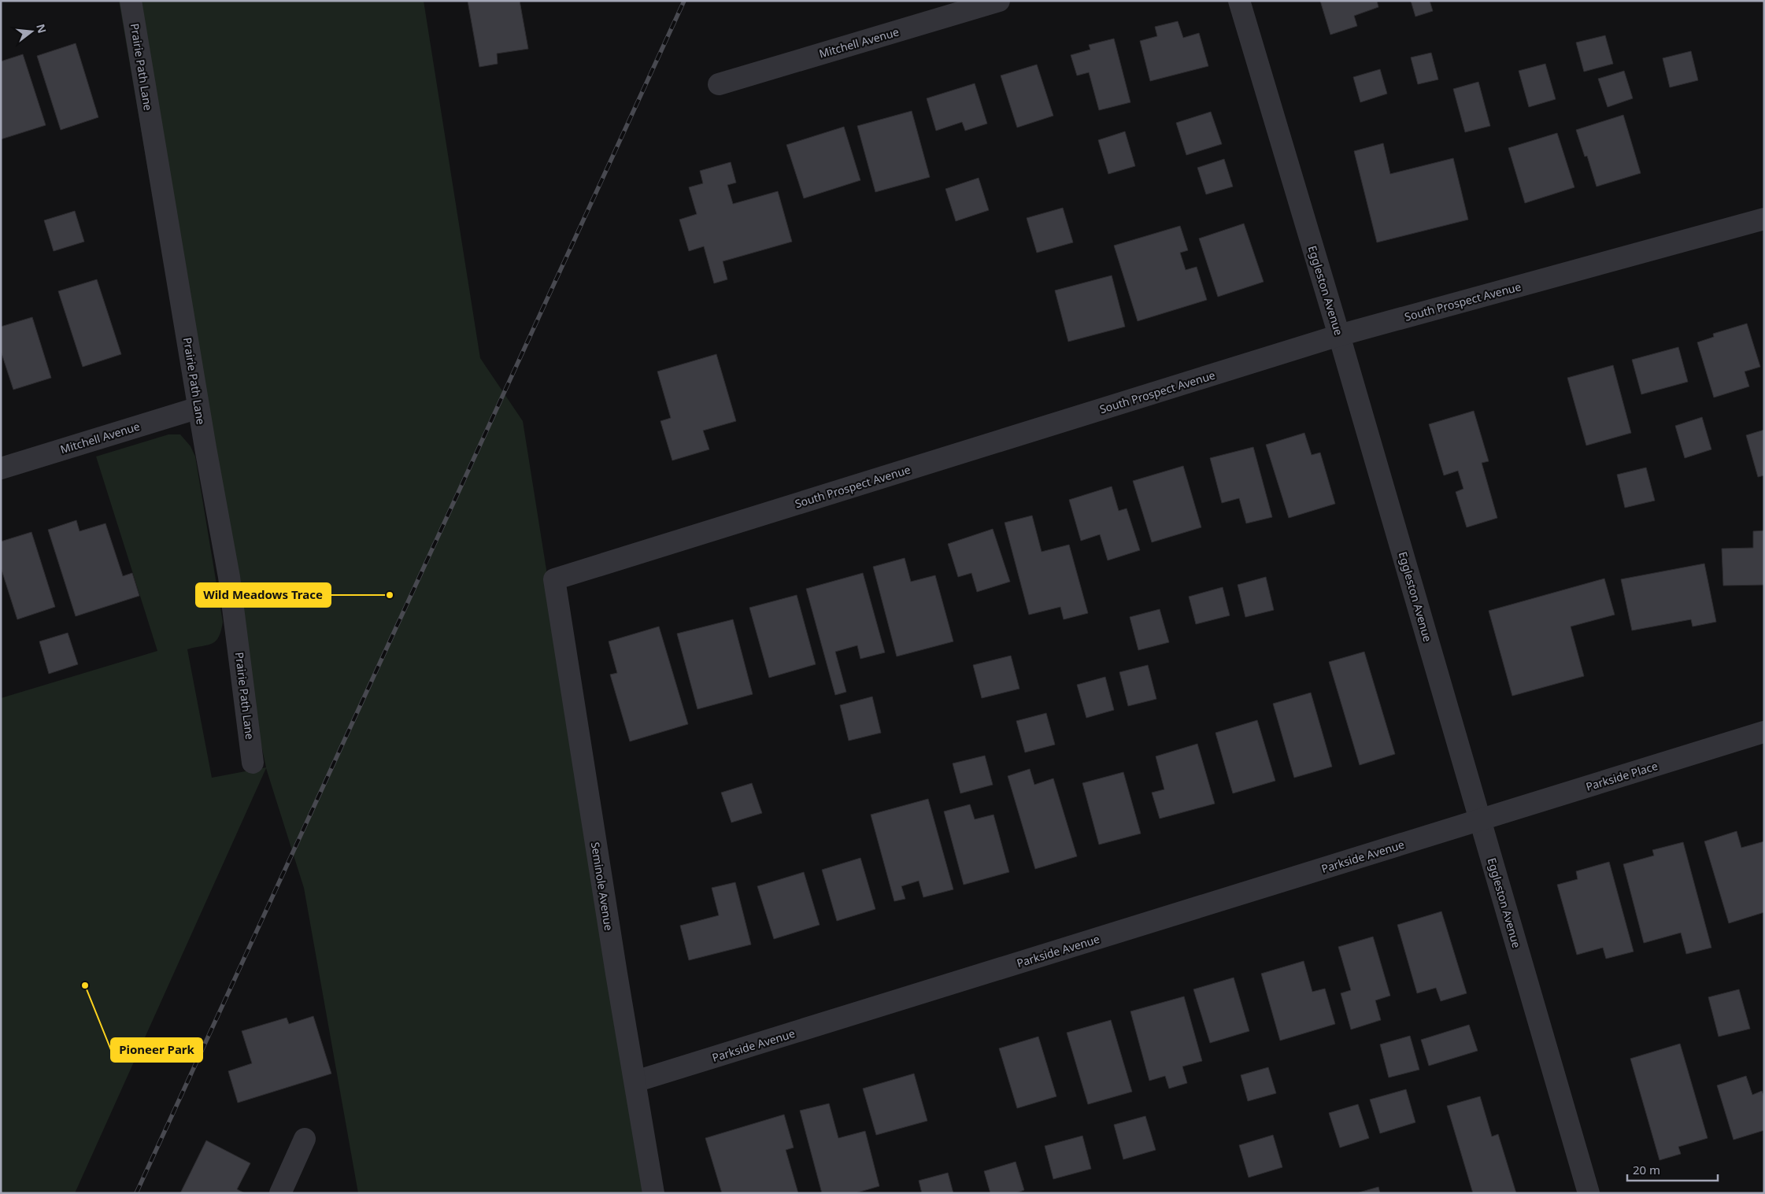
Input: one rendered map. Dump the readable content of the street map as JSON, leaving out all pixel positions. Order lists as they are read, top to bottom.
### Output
{
  "streets": {
    "street": [
      "Mitchell Avenue",
      "Prairie Path Lane",
      "Eggleston Avenue",
      "South Prospect Avenue",
      "Parkside Place",
      "Parkside Avenue",
      "Seminole Avenue"
    ]
  },
  "crossings": [
    ["Mitchell Avenue", "Prairie Path Lane"],
    ["Eggleston Avenue", "South Prospect Avenue"],
    ["Eggleston Avenue", "Parkside Place"],
    ["Eggleston Avenue", "Parkside Avenue"],
    ["South Prospect Avenue", "Seminole Avenue"],
    ["Parkside Place", "Parkside Avenue"],
    ["Parkside Avenue", "Seminole Avenue"]
  ],
  "places": ["Wild Meadows Trace", "Pioneer Park"],
  "scale_bar": "20 m",
  "north": "right"
}
